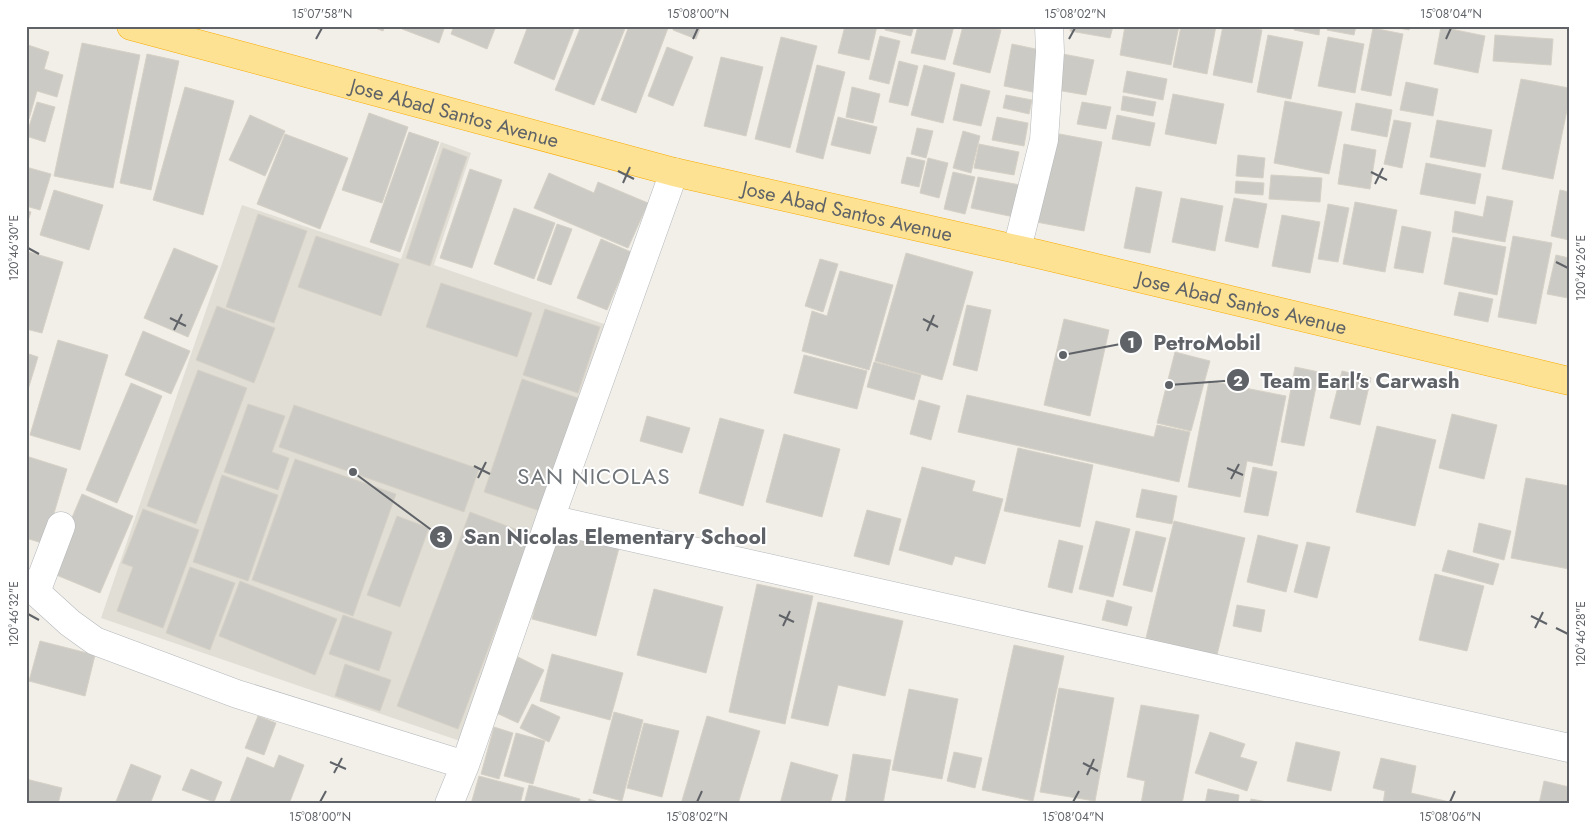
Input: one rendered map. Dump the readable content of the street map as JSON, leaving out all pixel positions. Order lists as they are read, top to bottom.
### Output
{
  "streets": {
    "highway": ["Jose Abad Santos Avenue"]
  },
  "districts": ["SAN NICOLAS"],
  "places": ["PetroMobil", "Team Earl's Carwash", "San Nicolas Elementary School"],
  "coordinates": [
    "15°07'58\"N",
    "15°08'00\"N",
    "15°08'02\"N",
    "15°08'04\"N",
    "120°46'30\"E",
    "120°46'26\"E",
    "120°46'32\"E",
    "120°46'28\"E",
    "15°08'06\"N"
  ]
}
